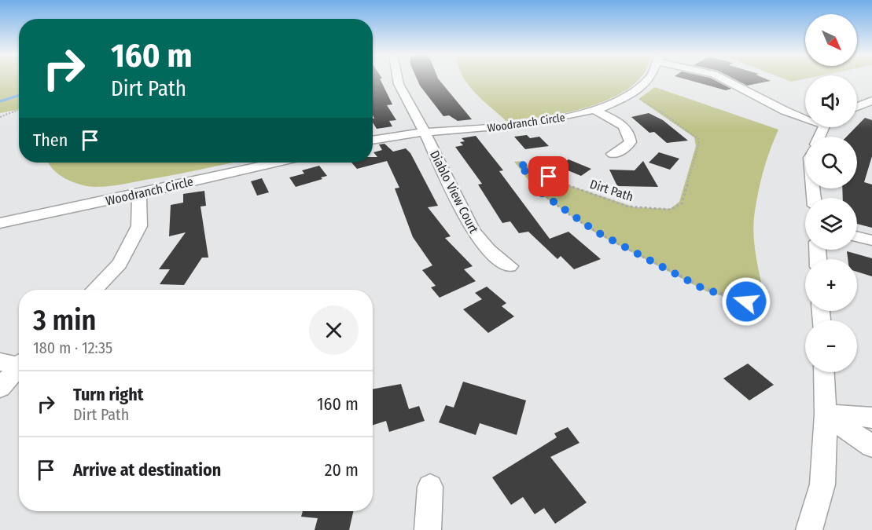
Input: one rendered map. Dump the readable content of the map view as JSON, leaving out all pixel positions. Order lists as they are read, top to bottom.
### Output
{
  "streets": {
    "street": ["Woodranch Circle", "Diablo View Court"],
    "path": ["Dirt Path"]
  },
  "crossings": [
    ["Woodranch Circle", "Diablo View Court"]
  ],
  "north": "bottom right",
  "page": {
    "map_buttons": ["+", "−"],
    "turn": ["160 m", "Dirt Path"],
    "then": "Then",
    "heading": ["3 min", "180 m · 12:35"],
    "list": [
      {
        "name": "Turn right",
        "note": "Dirt Path",
        "value": "160 m"
      },
      {
        "name": "Arrive at destination",
        "value": "20 m"
      }
    ]
  }
}
